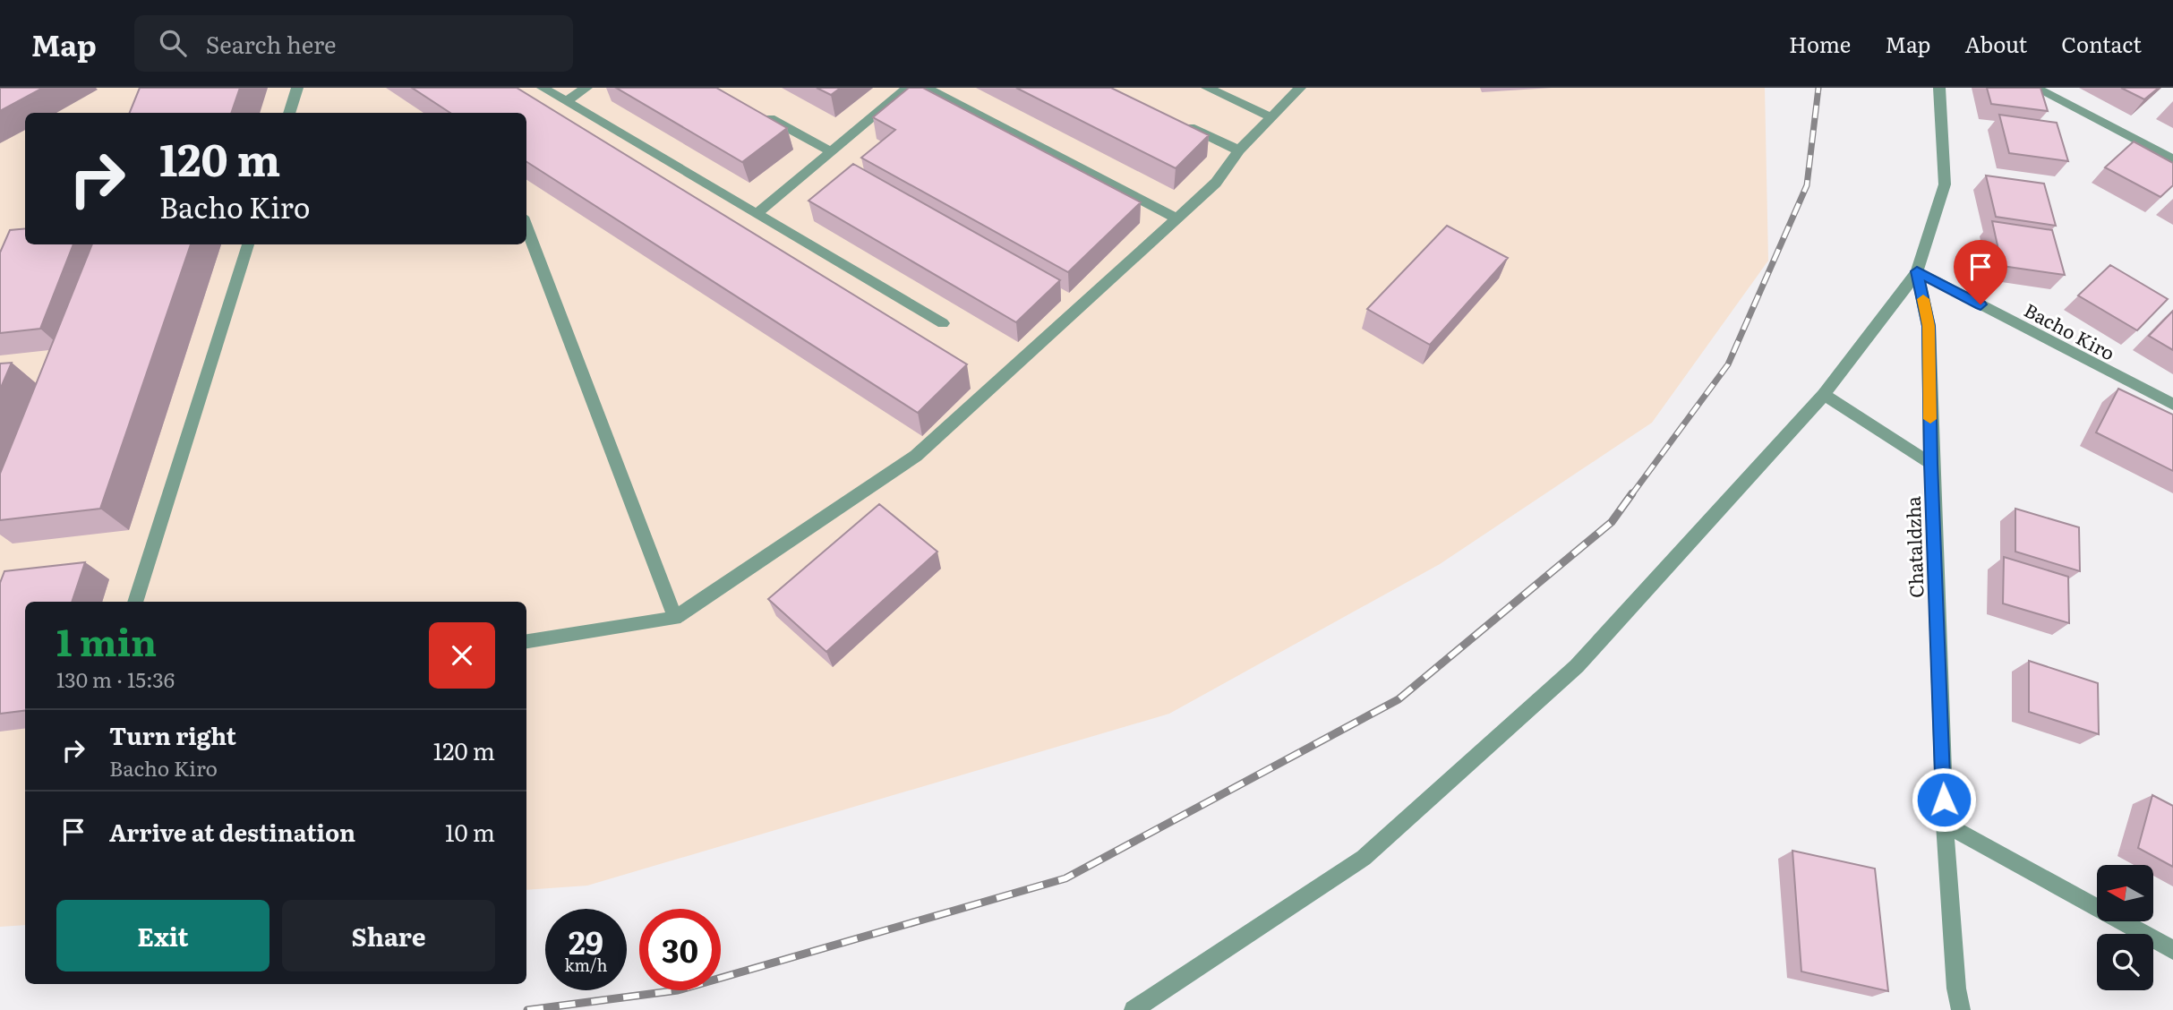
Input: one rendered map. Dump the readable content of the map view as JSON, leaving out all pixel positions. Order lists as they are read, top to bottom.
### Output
{
  "streets": {
    "street": ["Bacho Kiro", "Chataldzha"]
  },
  "crossings": [
    ["Bacho Kiro", "Chataldzha"]
  ],
  "north": "left",
  "page": {
    "header": "Map",
    "search": "Search here",
    "nav": [
      "Home",
      "Map",
      "About",
      "Contact"
    ],
    "turn": ["120 m", "Bacho Kiro"],
    "heading": ["1 min", "130 m · 15:36"],
    "list": [
      {
        "name": "Turn right",
        "note": "Bacho Kiro",
        "value": "120 m"
      },
      {
        "name": "Arrive at destination",
        "value": "10 m"
      }
    ],
    "buttons": ["Exit", "Share"],
    "speed": "29 km/h",
    "limit": "30"
  }
}
